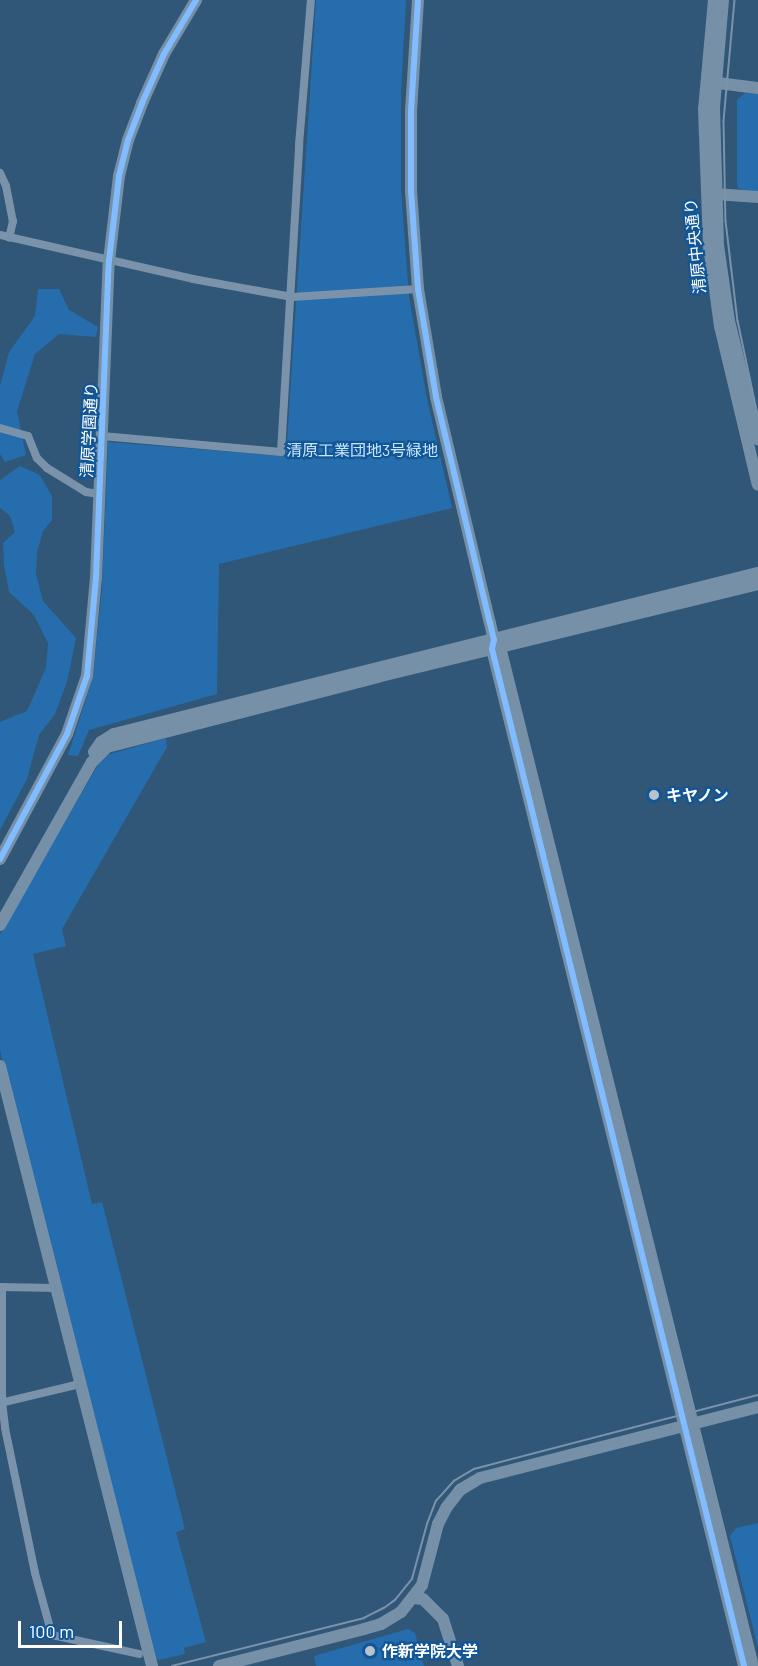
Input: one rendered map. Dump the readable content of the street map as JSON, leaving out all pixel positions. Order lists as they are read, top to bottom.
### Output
{
  "streets": {
    "street": ["清原中央通り", "清原学園通り"]
  },
  "parks": ["清原工業団地3号緑地"],
  "places": ["キヤノン", "作新学院大学"],
  "scale_bar": "100 m"
}
